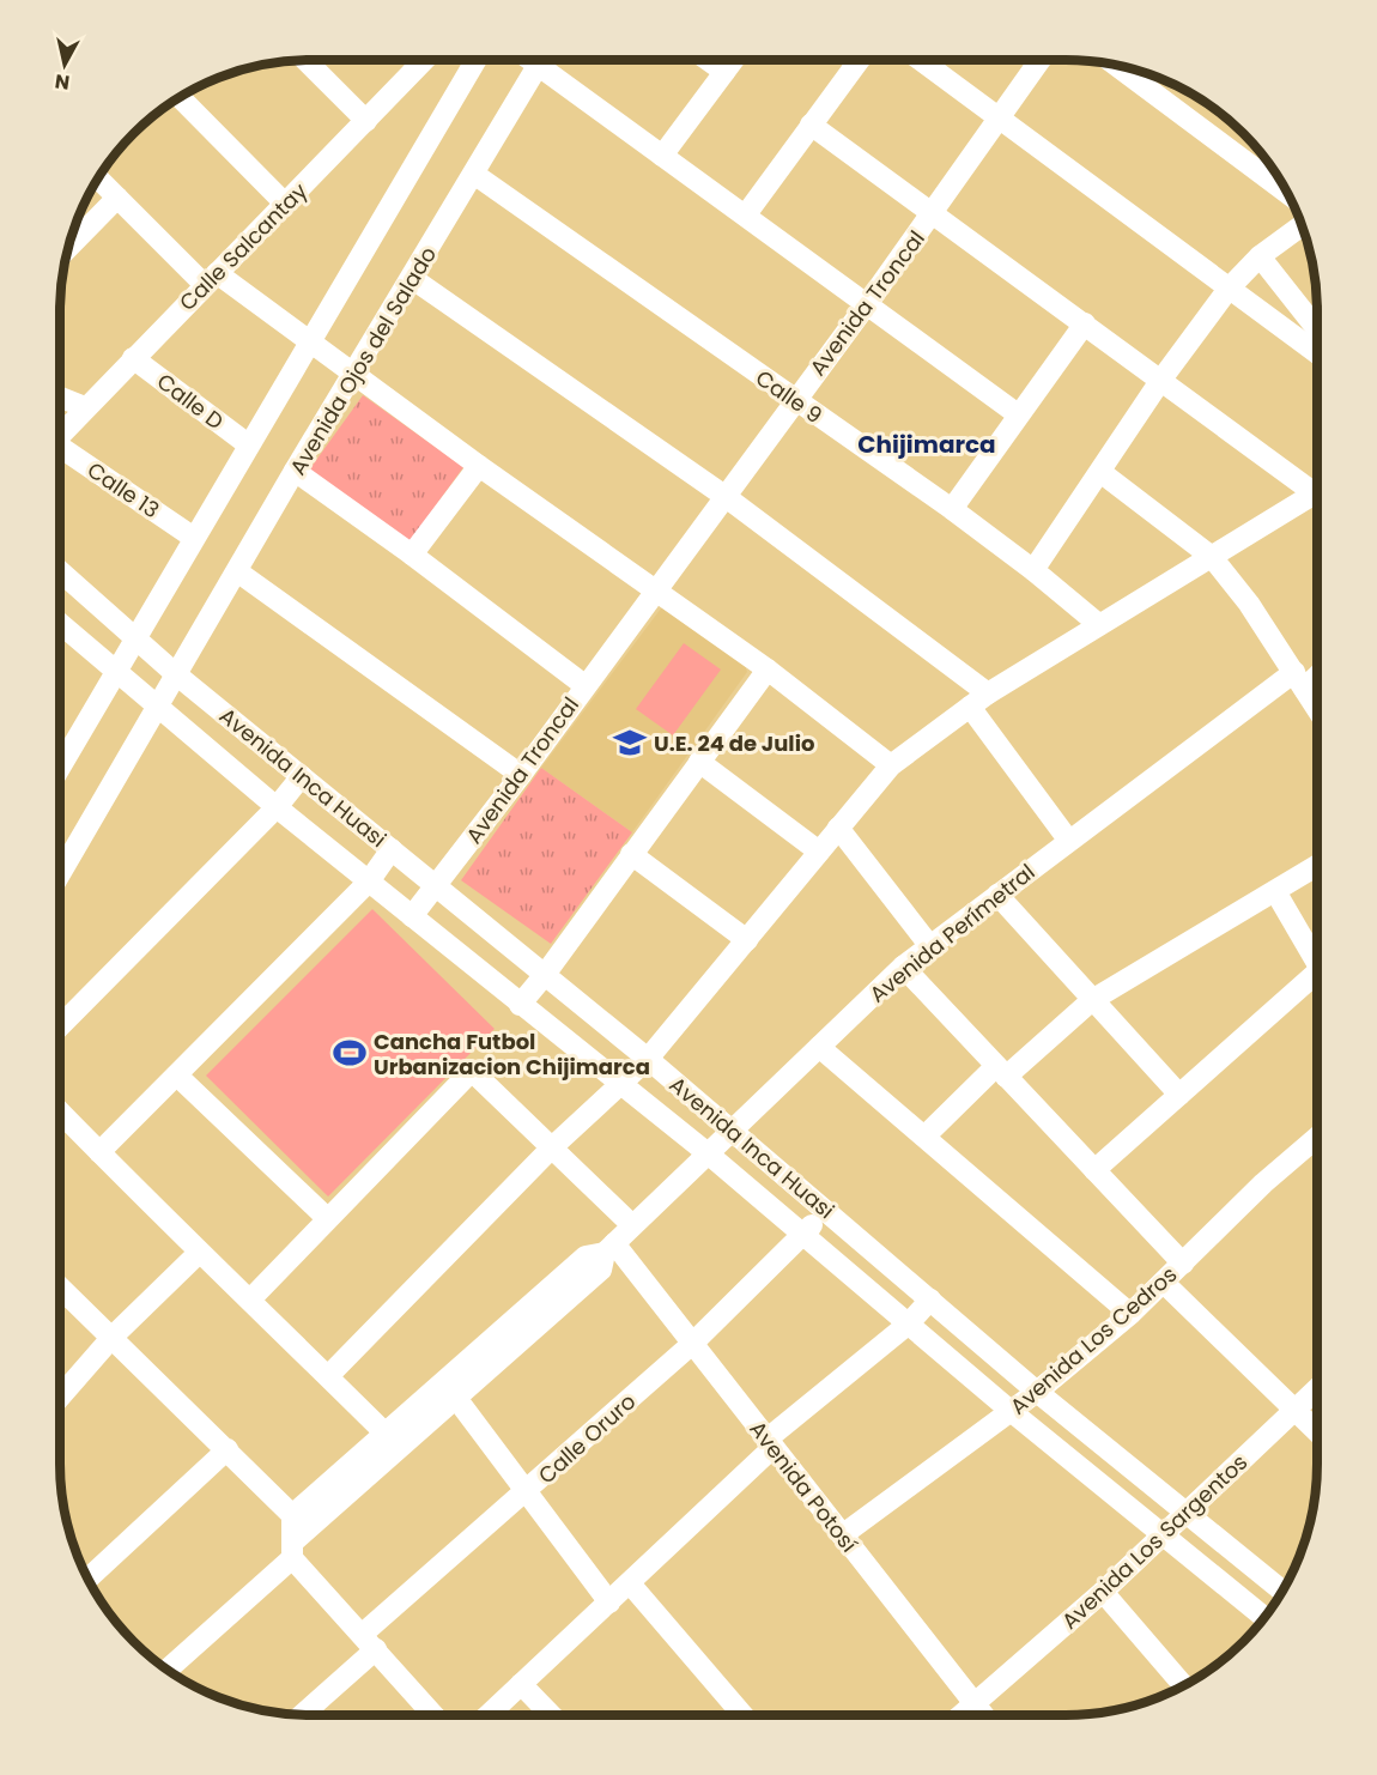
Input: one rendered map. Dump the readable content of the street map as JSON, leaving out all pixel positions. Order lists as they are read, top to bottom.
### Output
{
  "streets": {
    "street": [
      "Calle Salcantay",
      "Avenida Troncal",
      "Avenida Ojos del Salado",
      "Calle 9",
      "Calle D",
      "Calle 13",
      "Avenida Inca Huasi",
      "Avenida Perímetral",
      "Avenida Los Cedros",
      "Calle Oruro",
      "Avenida Potosí",
      "Avenida Los Sargentos"
    ]
  },
  "crossings": [
    ["Calle Salcantay", "Calle D"],
    ["Avenida Troncal", "Calle 9"],
    ["Avenida Troncal", "Avenida Inca Huasi"],
    ["Avenida Ojos del Salado", "Calle 9"],
    ["Avenida Ojos del Salado", "Avenida Inca Huasi"],
    ["Avenida Inca Huasi", "Avenida Perímetral"],
    ["Avenida Inca Huasi", "Avenida Los Cedros"],
    ["Avenida Inca Huasi", "Calle Oruro"],
    ["Avenida Inca Huasi", "Avenida Los Sargentos"],
    ["Avenida Perímetral", "Avenida Potosí"],
    ["Avenida Los Cedros", "Avenida Potosí"],
    ["Calle Oruro", "Avenida Potosí"],
    ["Avenida Potosí", "Avenida Los Sargentos"]
  ],
  "districts": ["Chijimarca"],
  "places": {
    "school or university": ["U.E. 24 de Julio"],
    "sports": ["Cancha Futbol Urbanizacion Chijimarca"]
  },
  "north": "bottom"
}
